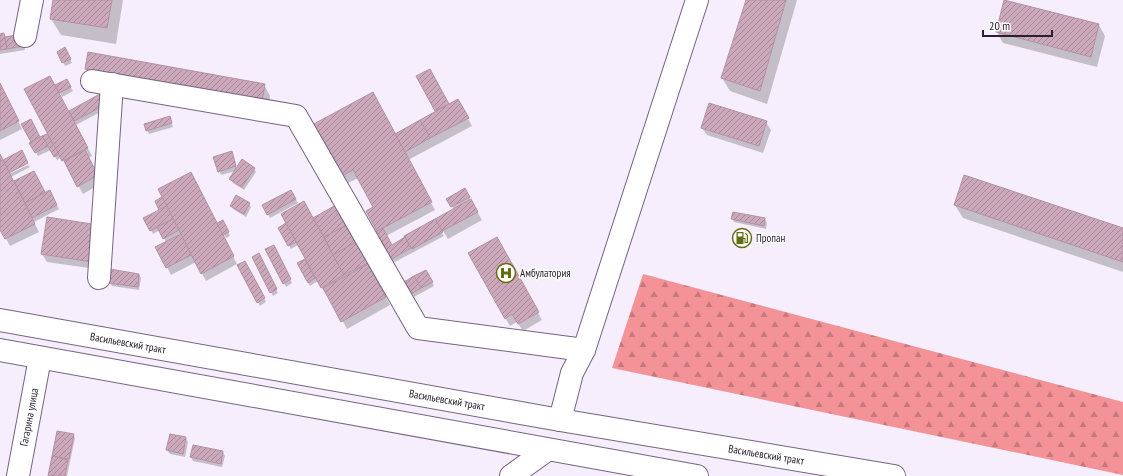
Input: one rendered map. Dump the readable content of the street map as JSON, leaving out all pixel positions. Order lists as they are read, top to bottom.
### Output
{
  "streets": {
    "main road": ["Васильевский тракт", "Гагарина улица"]
  },
  "places": {
    "fuel station": ["Пропан"],
    "hospital": ["Амбулатория"]
  },
  "scale_bar": "20 m"
}
